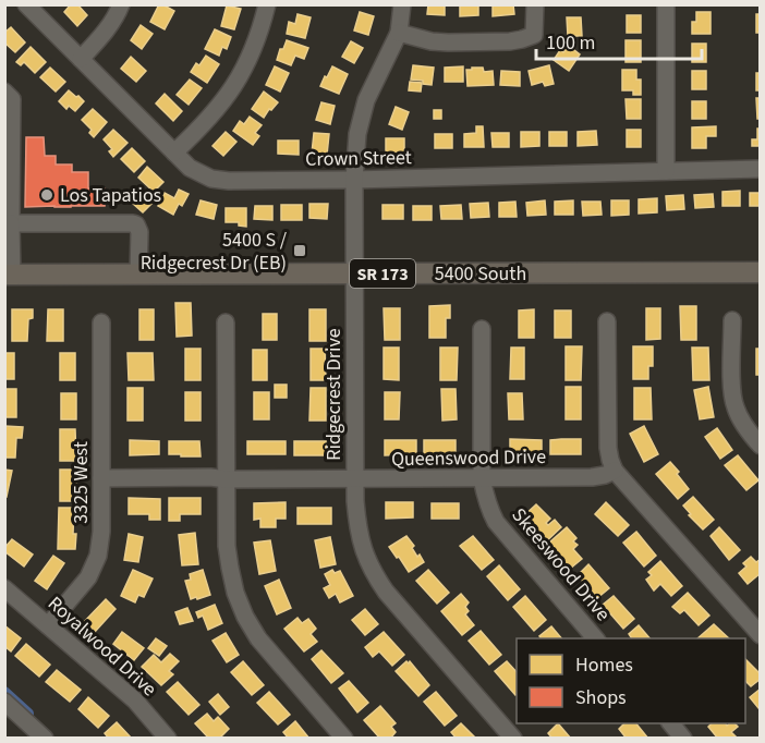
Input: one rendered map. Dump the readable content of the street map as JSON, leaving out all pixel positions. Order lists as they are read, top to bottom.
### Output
{
  "streets": {
    "main road": ["SR 173", "5400 South"],
    "street": [
      "Crown Street",
      "Ridgecrest Drive",
      "Queenswood Drive",
      "3325 West",
      "Skeeswood Drive",
      "Royalwood Drive"
    ]
  },
  "crossings": [
    ["Crown Street", "Ridgecrest Drive"],
    ["5400 South", "Ridgecrest Drive"],
    ["Ridgecrest Drive", "Queenswood Drive"],
    ["Queenswood Drive", "3325 West"],
    ["Queenswood Drive", "Skeeswood Drive"],
    ["3325 West", "Royalwood Drive"]
  ],
  "places": {
    "other": ["Los Tapatios"],
    "transit": ["5400 S / Ridgecrest Dr (EB)"]
  },
  "legend": ["Homes", "Shops"],
  "scale_bar": "100 m"
}
